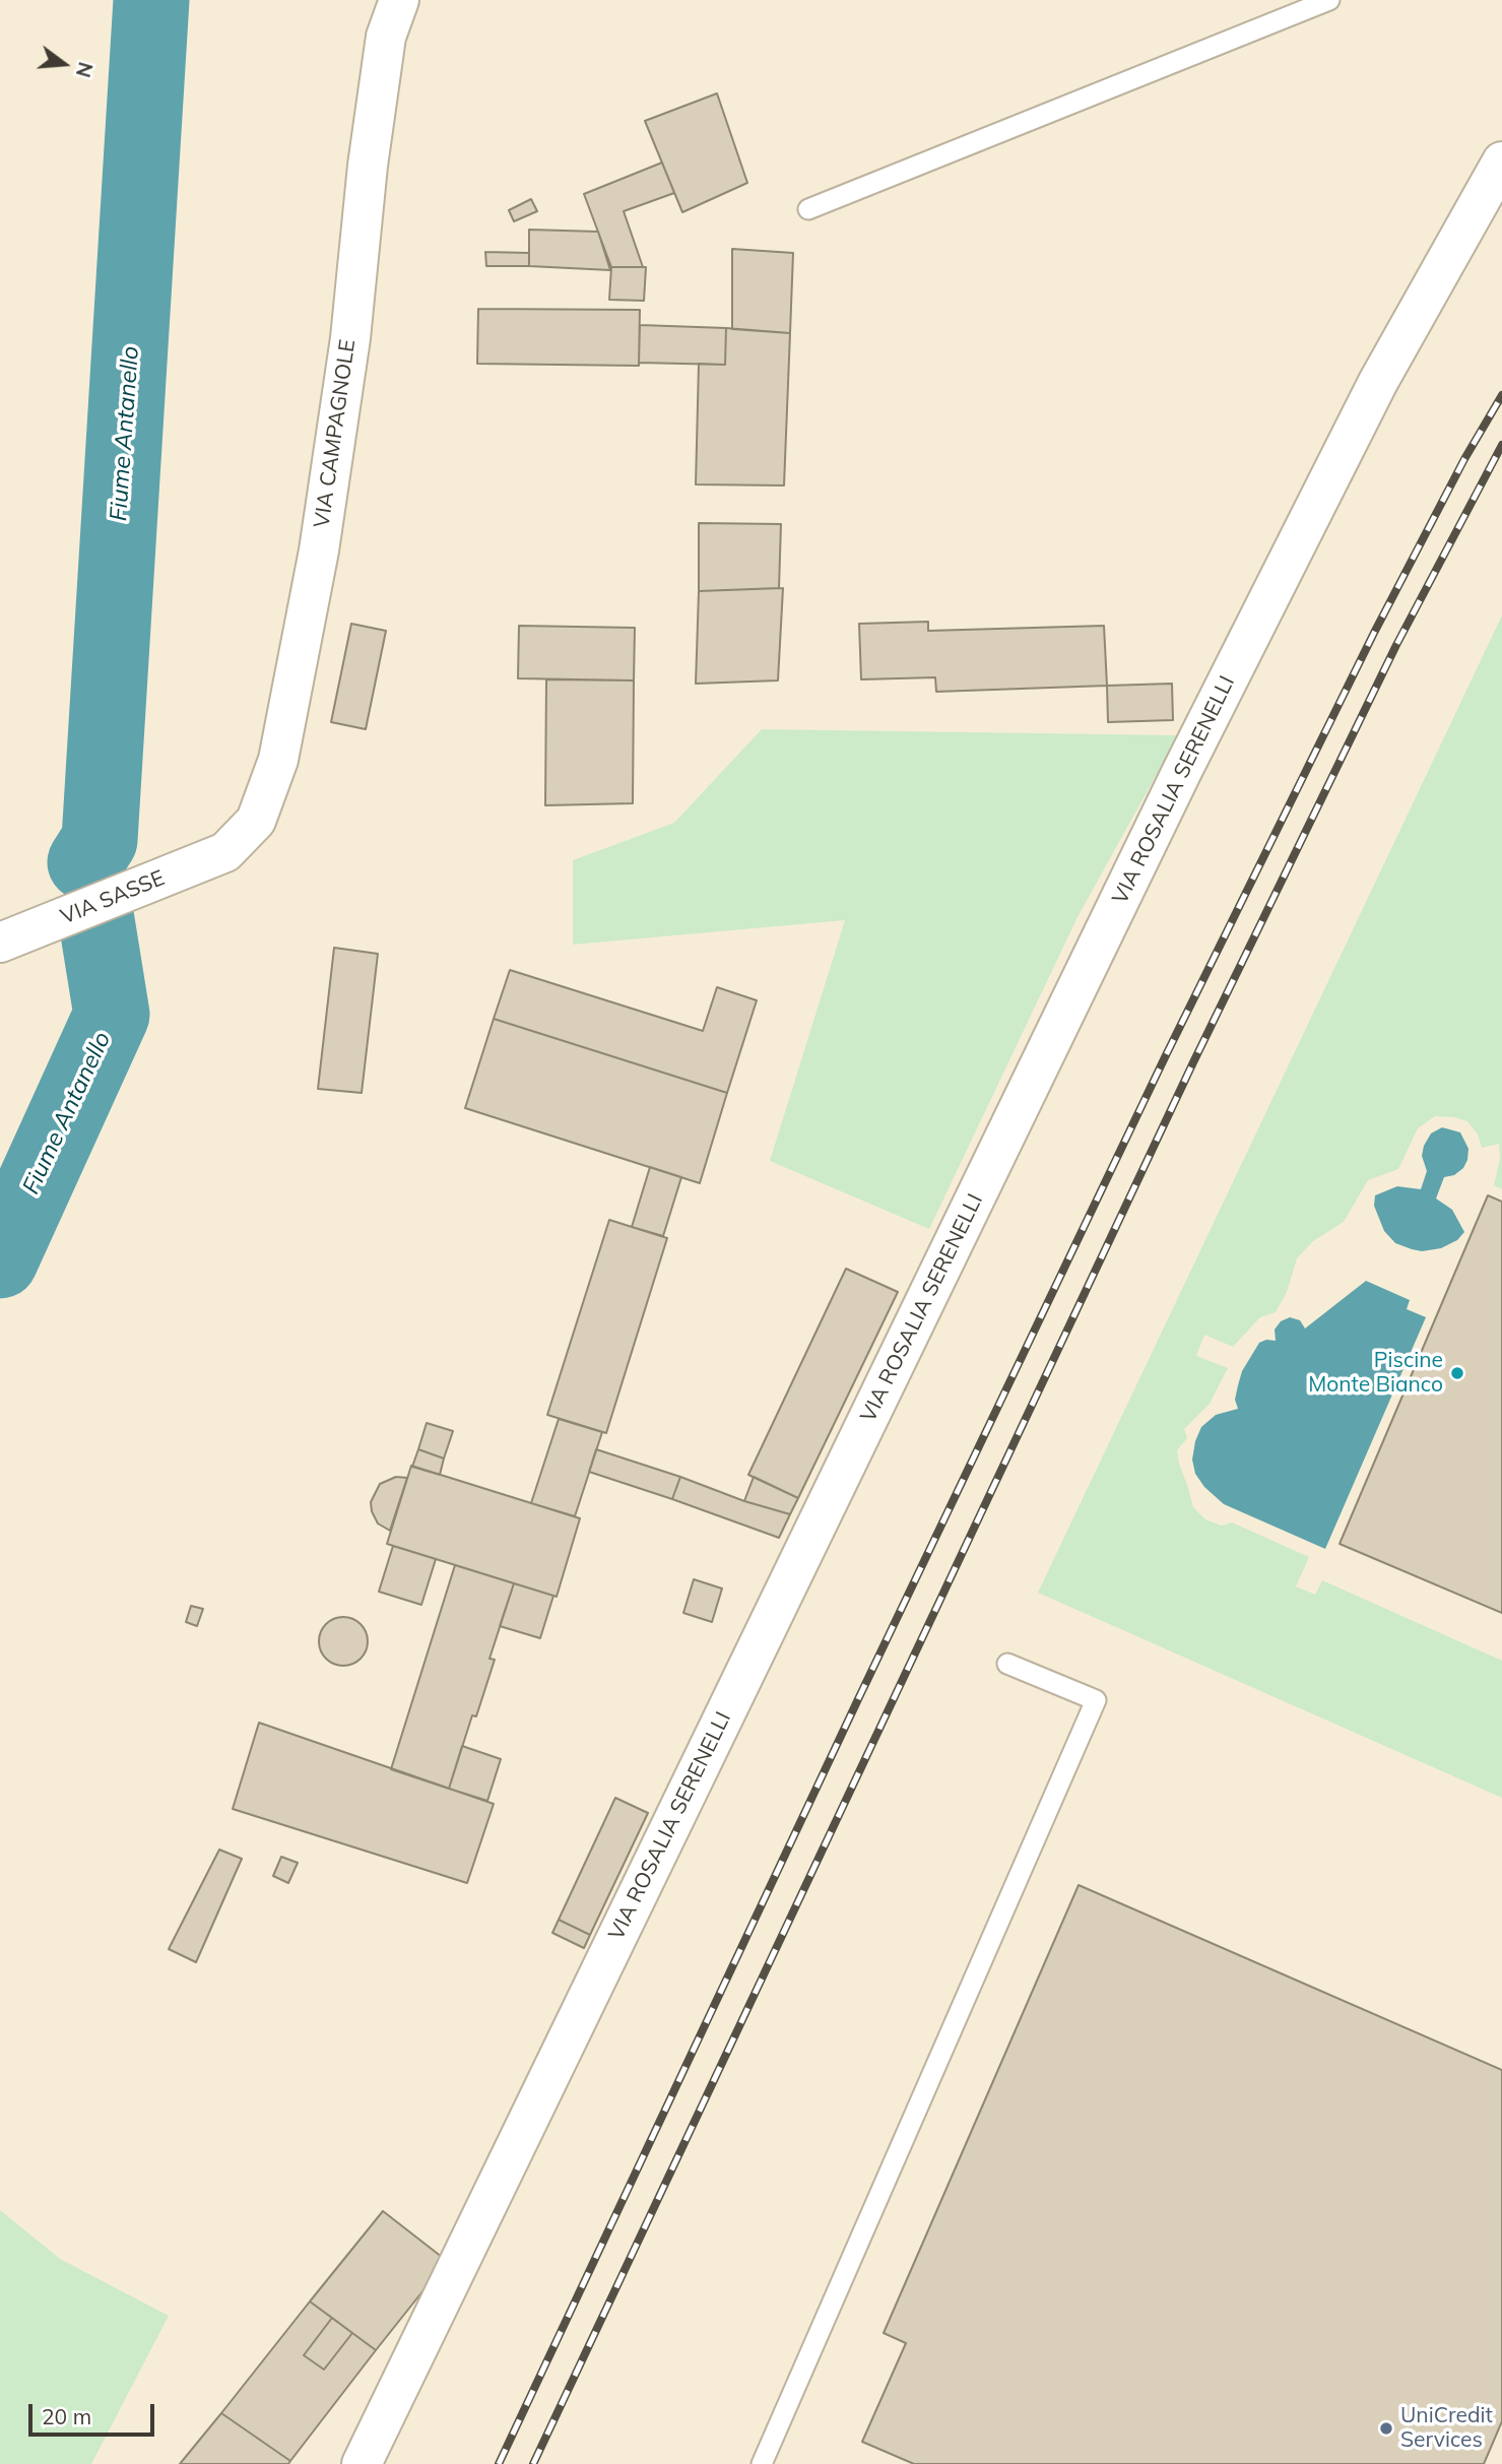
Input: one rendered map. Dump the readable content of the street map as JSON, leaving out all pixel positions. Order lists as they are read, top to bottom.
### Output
{
  "streets": {
    "street": ["VIA CAMPAGNOLE", "VIA ROSALIA SERENELLI", "VIA SASSE"]
  },
  "crossings": [
    ["VIA CAMPAGNOLE", "VIA SASSE"]
  ],
  "water": ["Fiume Antanello"],
  "places": ["Piscine Monte Bianco", "UniCredit Services"],
  "scale_bar": "20 m",
  "north": "right"
}
